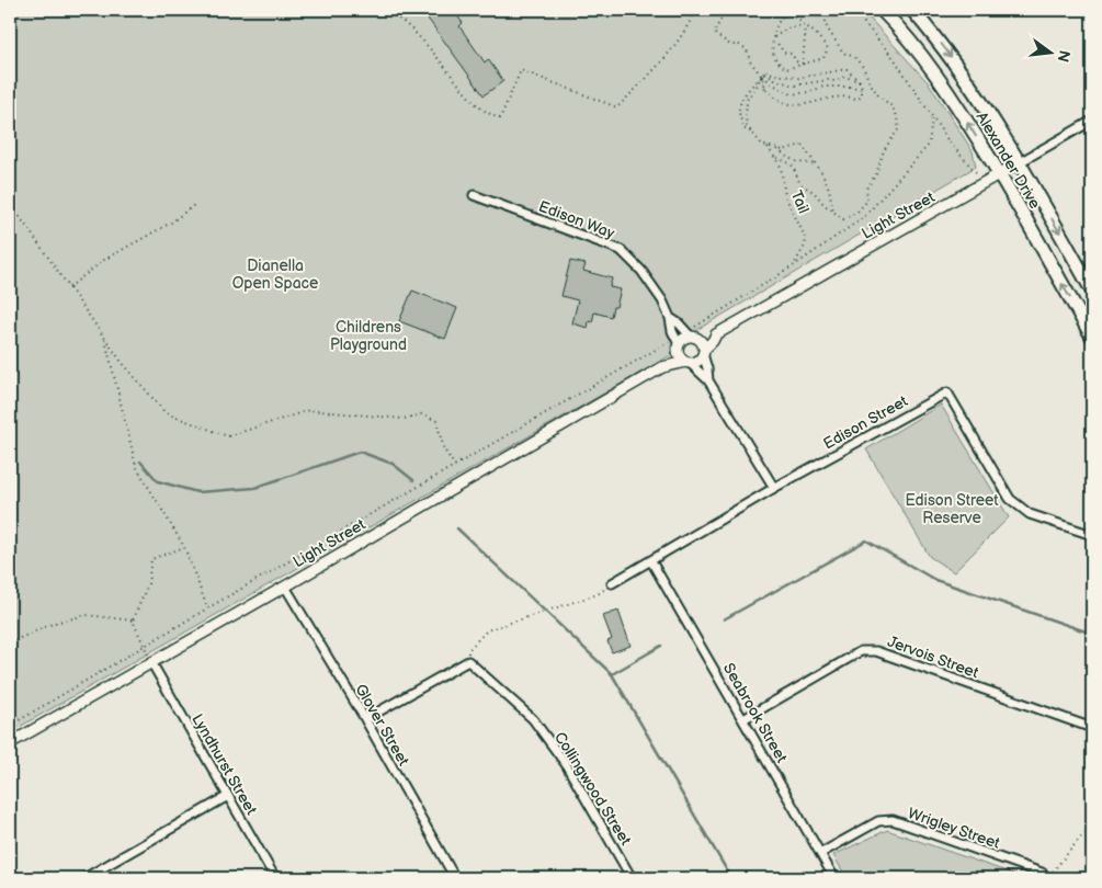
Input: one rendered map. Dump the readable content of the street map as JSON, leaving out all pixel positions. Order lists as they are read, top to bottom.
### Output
{
  "streets": {
    "main road": ["Alexander Drive"],
    "street": [
      "Light Street",
      "Edison Way",
      "Edison Street",
      "Jervois Street",
      "Seabrook Street",
      "Glover Street",
      "Lyndhurst Street",
      "Collingwood Street",
      "Wrigley Street"
    ],
    "path": ["Tail"]
  },
  "crossings": [
    ["Alexander Drive", "Light Street"],
    ["Light Street", "Edison Way"],
    ["Light Street", "Glover Street"],
    ["Light Street", "Lyndhurst Street"],
    ["Edison Street", "Seabrook Street"],
    ["Jervois Street", "Seabrook Street"],
    ["Seabrook Street", "Wrigley Street"]
  ],
  "parks": ["Dianella Open Space", "Childrens Playground", "Edison Street Reserve"],
  "north": "right"
}
